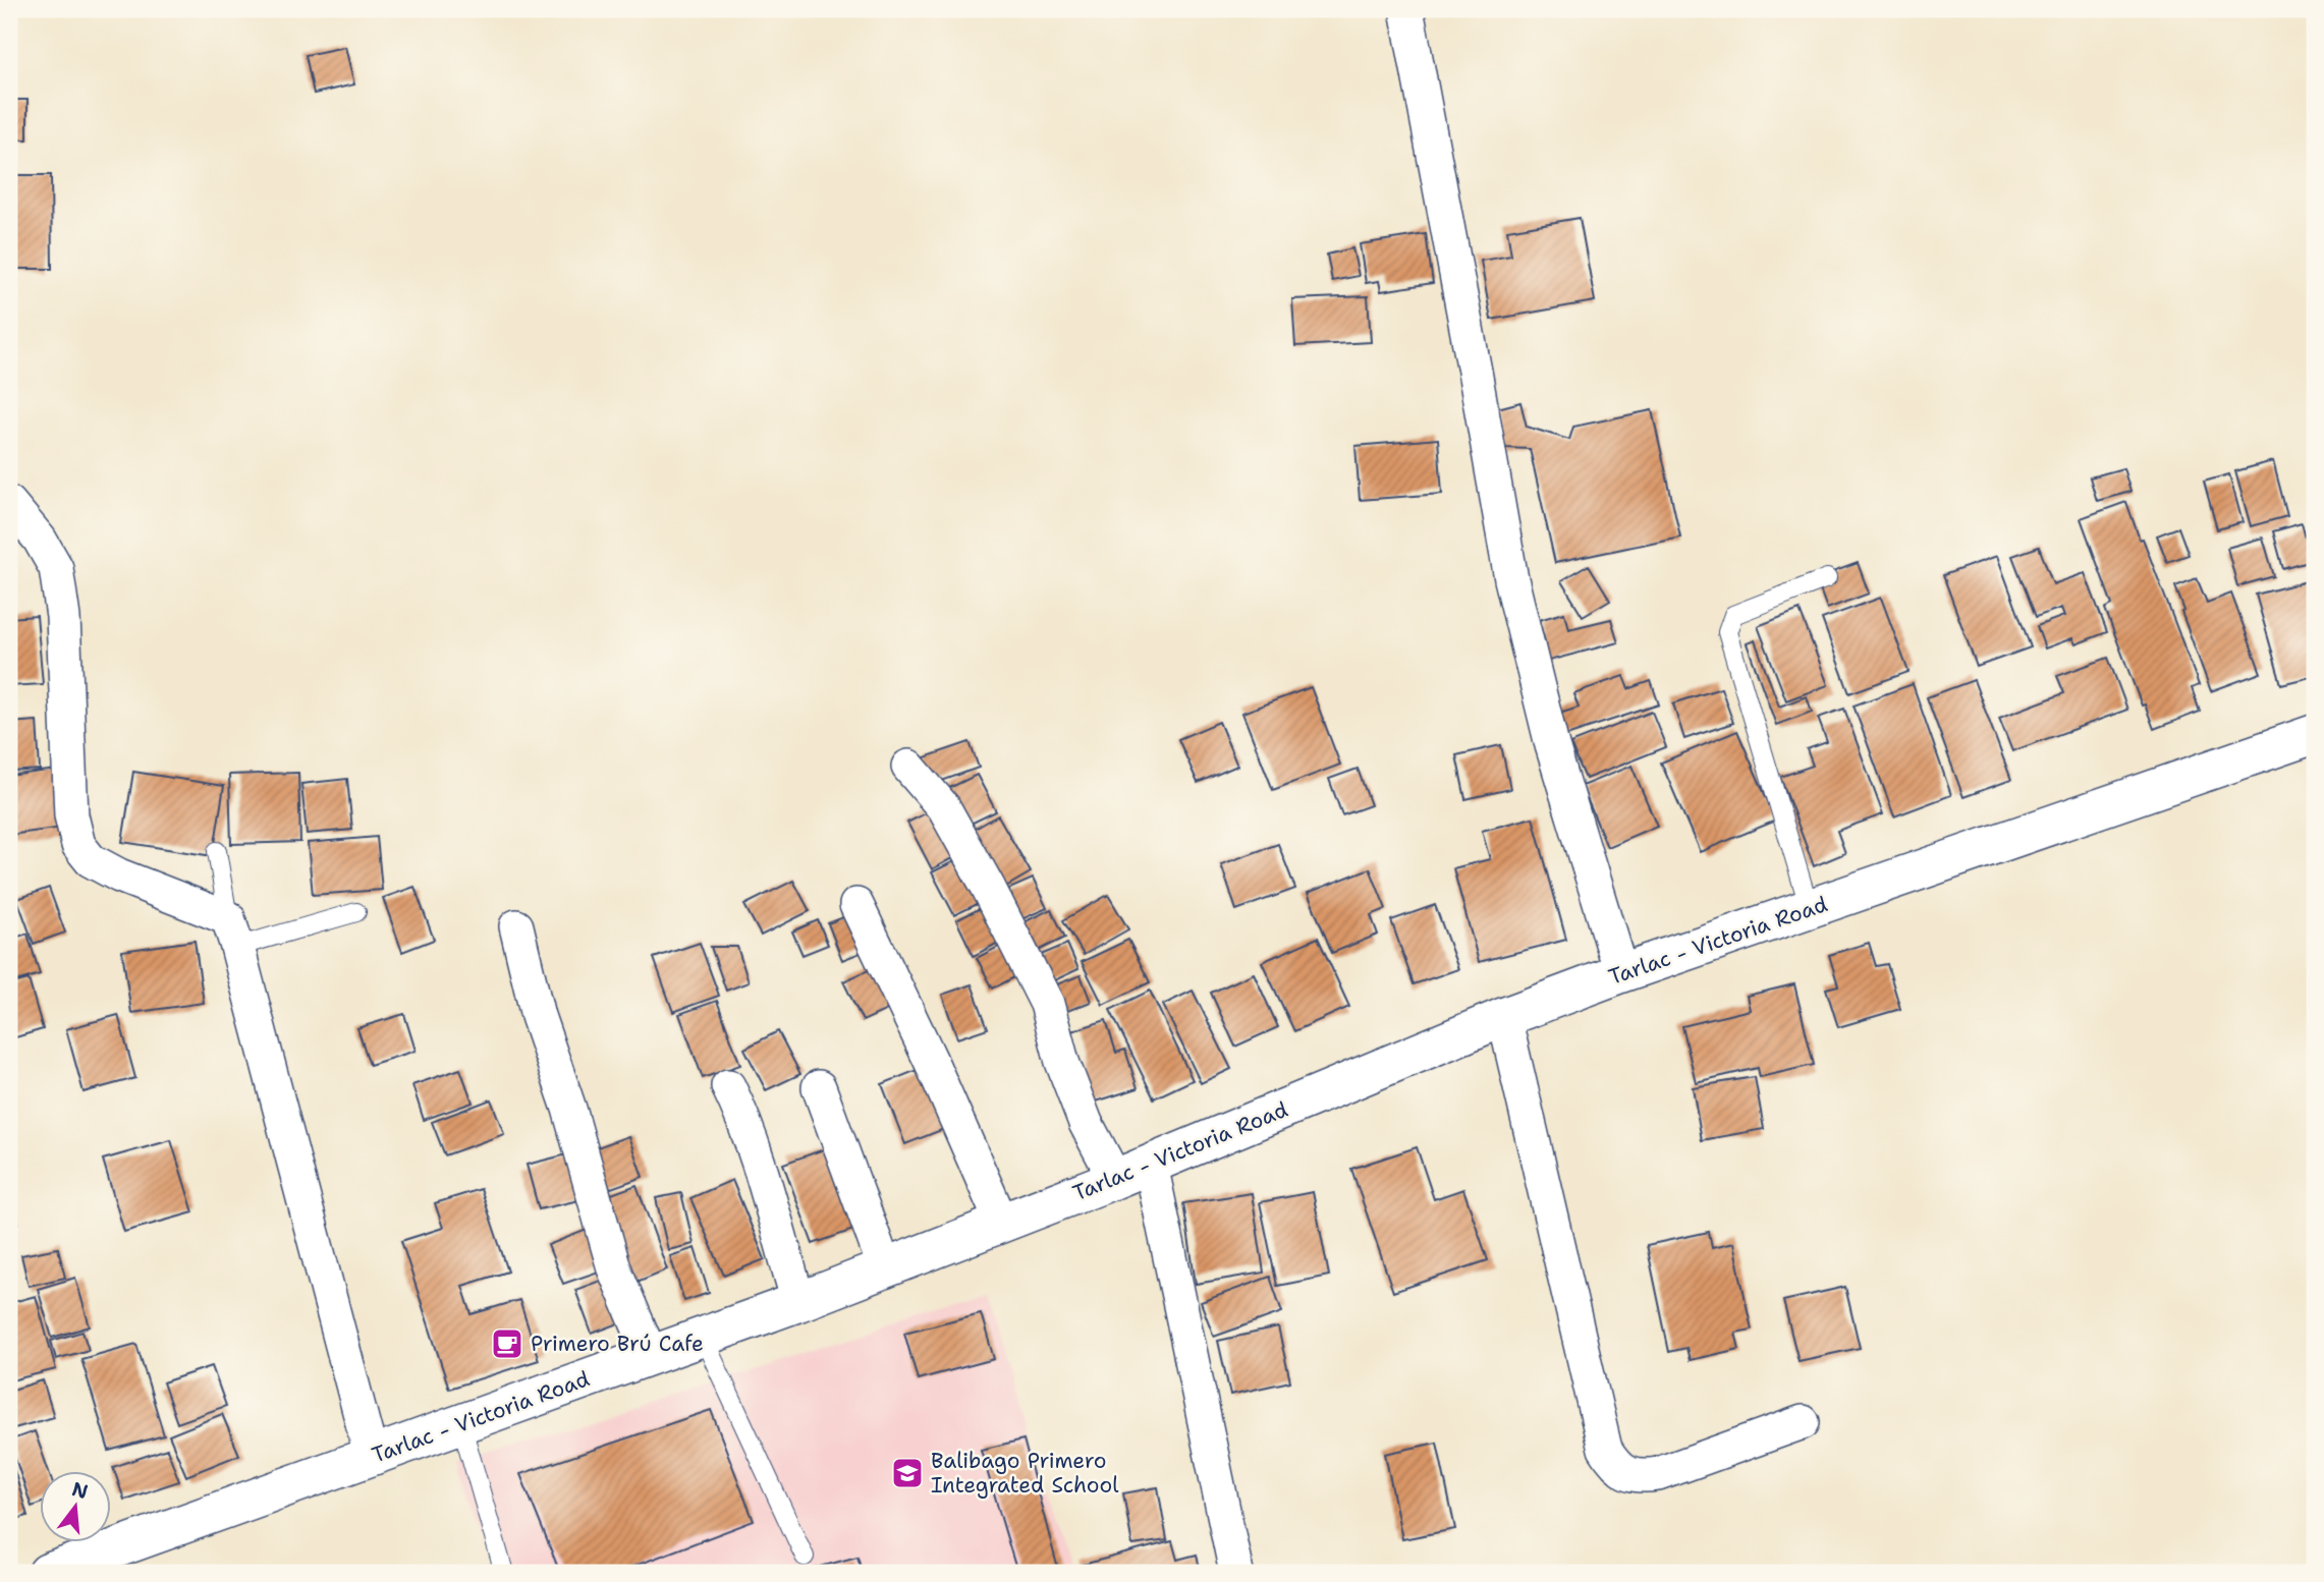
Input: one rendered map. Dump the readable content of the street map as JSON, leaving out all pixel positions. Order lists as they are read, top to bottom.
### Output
{
  "streets": {
    "main road": ["Tarlac - Victoria Road"]
  },
  "places": {
    "cafe": ["Primero Brú Cafe"],
    "school or university": ["Balibago Primero Integrated School"]
  },
  "north": "top"
}
